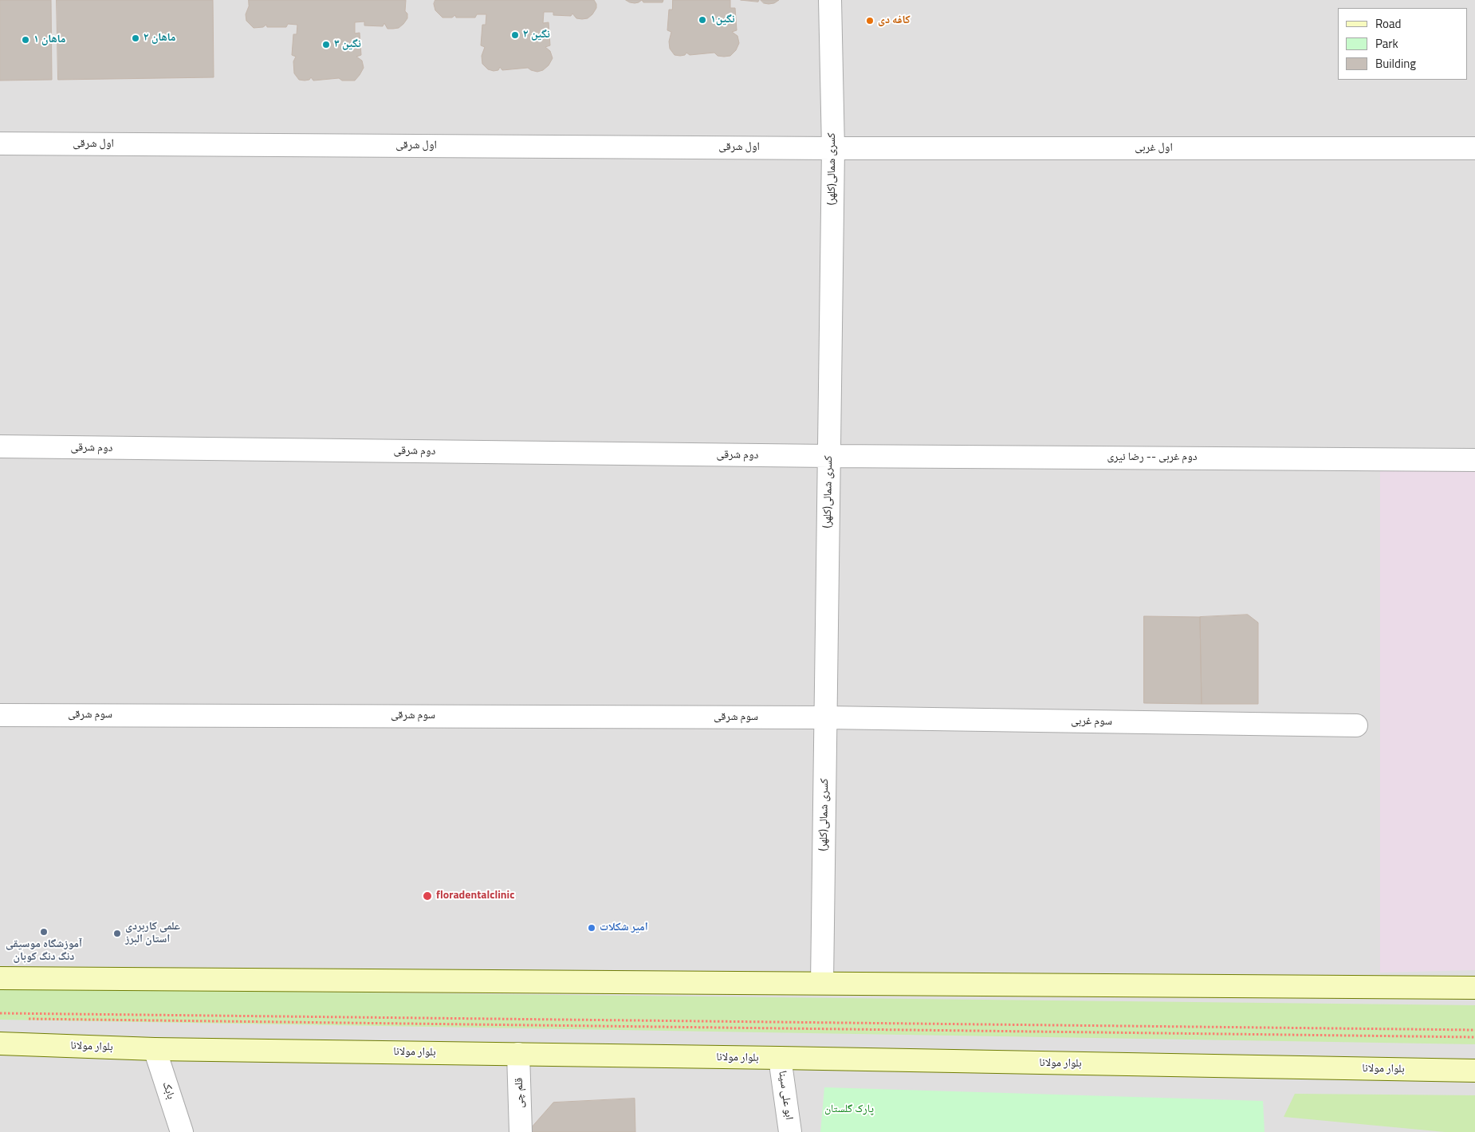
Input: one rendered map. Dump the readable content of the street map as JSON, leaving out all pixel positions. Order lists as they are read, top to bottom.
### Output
{
  "streets": {
    "main road": ["بلوار مولانا"],
    "street": [
      "اول شرقی",
      "اول غربی",
      "کسری شمالی(کلهر)",
      "دوم شرقی",
      "دوم غربی -- رضا نیری",
      "سوم شرقی",
      "سوم غربی",
      "بابک",
      "قلم چی",
      "ابو علی سینا"
    ]
  },
  "crossings": [
    ["اول شرقی", "اول غربی"],
    ["اول شرقی", "کسری شمالی(کلهر)"],
    ["اول غربی", "کسری شمالی(کلهر)"],
    ["کسری شمالی(کلهر)", "دوم شرقی"],
    ["کسری شمالی(کلهر)", "دوم غربی -- رضا نیری"],
    ["کسری شمالی(کلهر)", "سوم شرقی"],
    ["کسری شمالی(کلهر)", "سوم غربی"],
    ["دوم شرقی", "دوم غربی -- رضا نیری"],
    ["سوم شرقی", "سوم غربی"],
    ["بلوار مولانا", "بابک"],
    ["بلوار مولانا", "قلم چی"],
    ["بلوار مولانا", "ابو علی سینا"]
  ],
  "parks": ["پارک گلستان"],
  "places": [
    "نگین۱",
    "کافه دی",
    "نگین ۲",
    "ماهان ۲",
    "ماهان ۱",
    "نگین ۳",
    "floradentalclinic",
    "امیر شکلات",
    "آموزشگاه موسيقى دنگ دنگ كوبان",
    "علمی کاربردی استان البرز"
  ],
  "legend": ["Road", "Park", "Building"]
}
